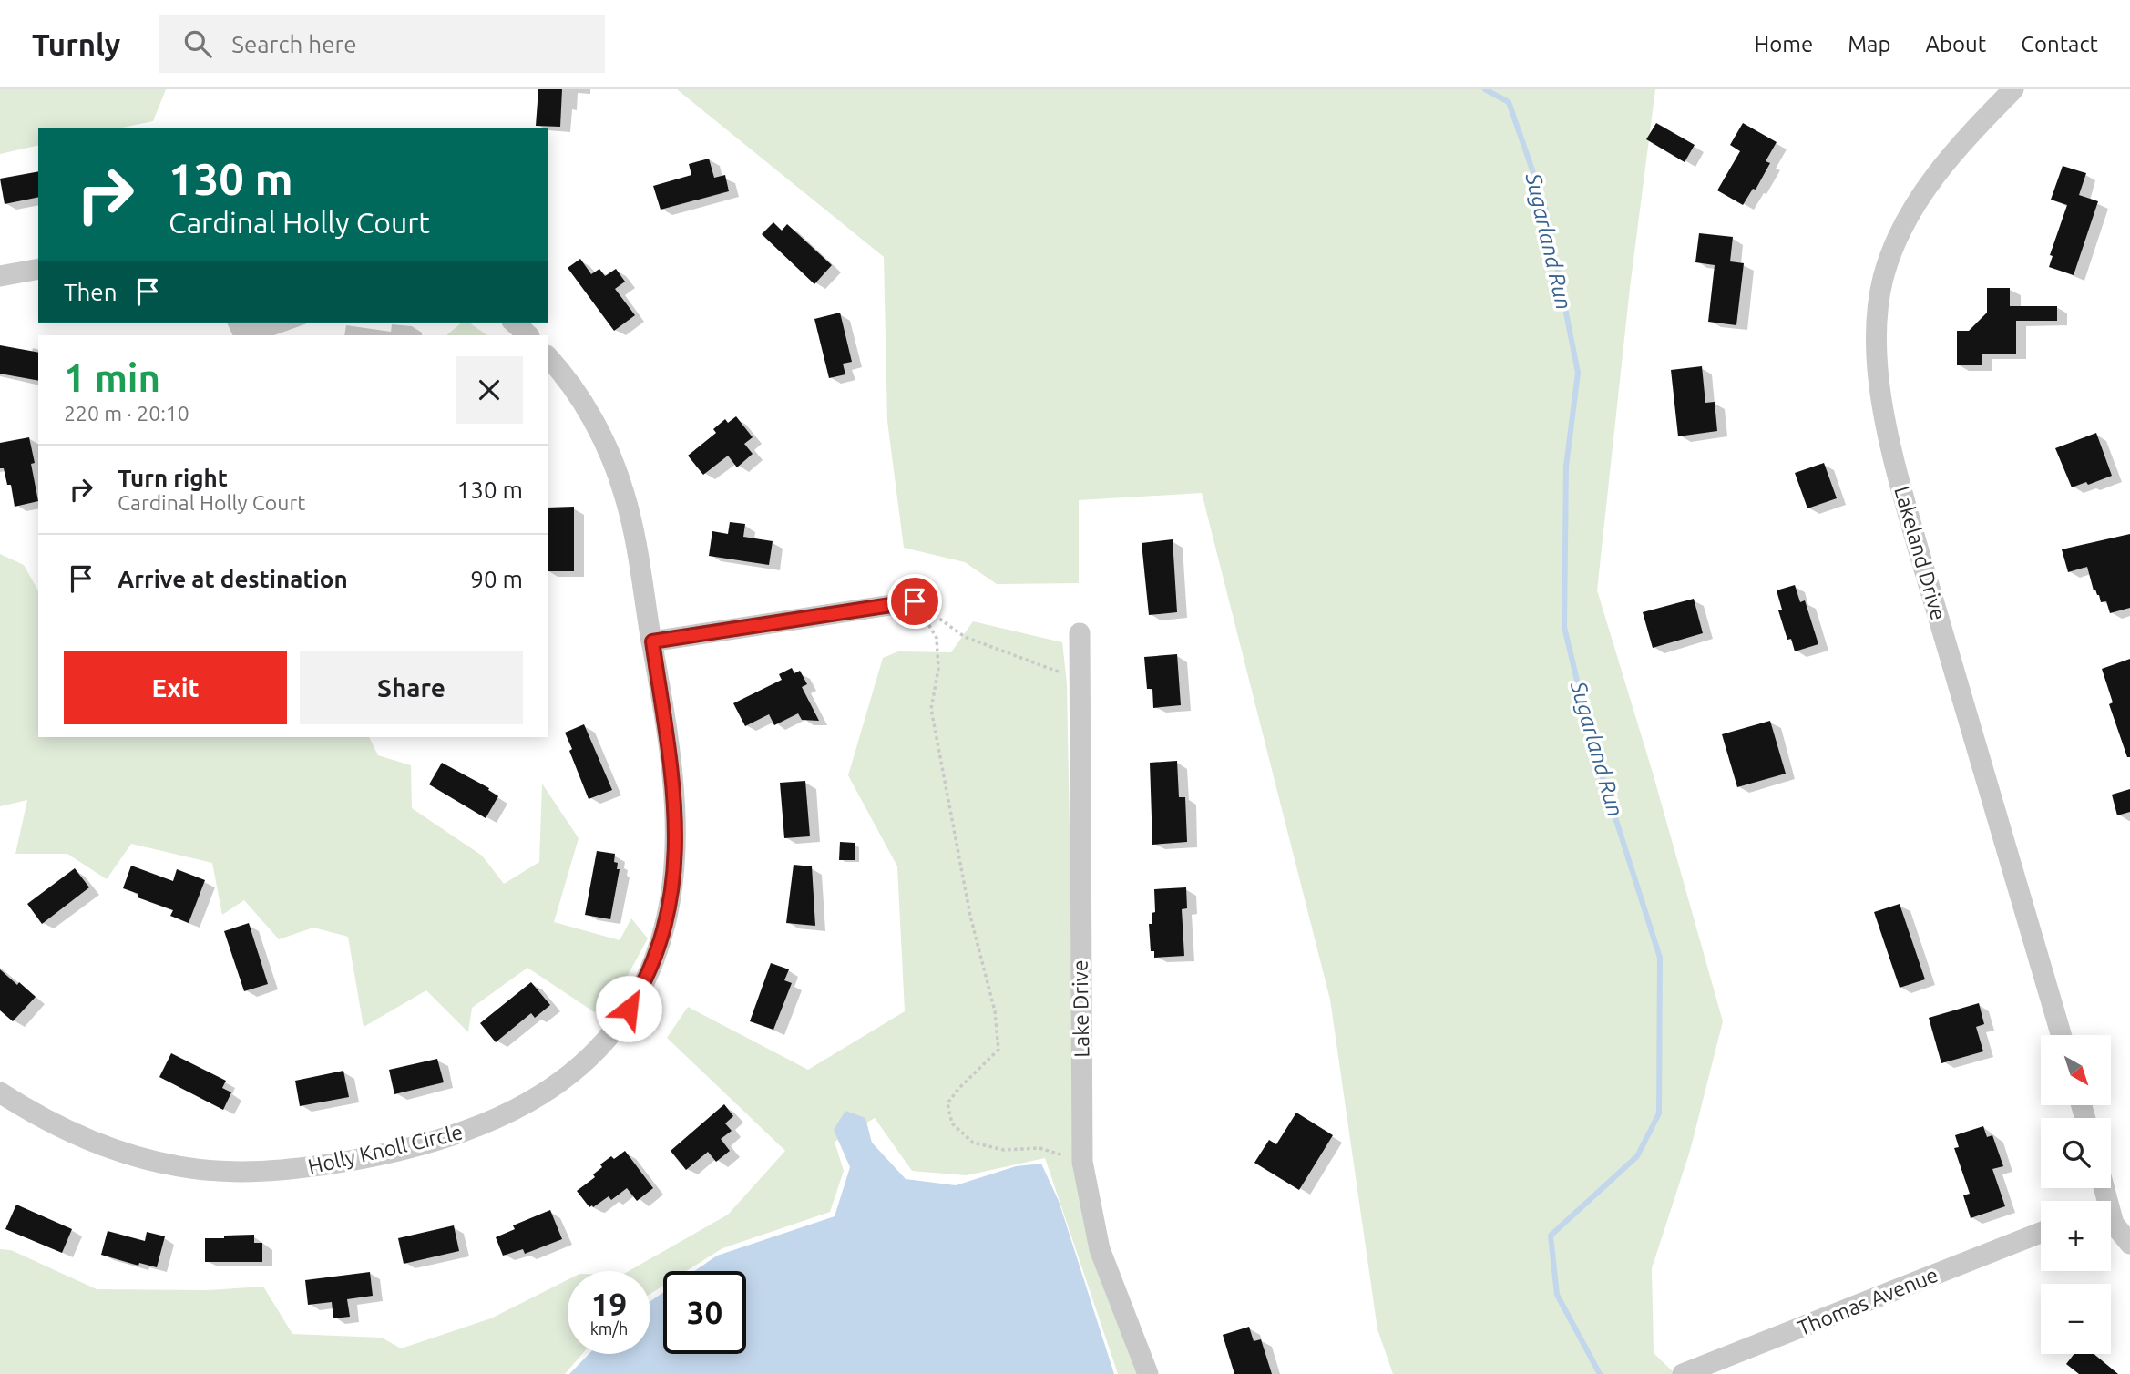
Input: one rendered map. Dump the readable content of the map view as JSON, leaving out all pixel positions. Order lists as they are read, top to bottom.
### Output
{
  "streets": {
    "street": [
      "Lakeland Drive",
      "Lake Drive",
      "Holly Knoll Circle",
      "Thomas Avenue"
    ]
  },
  "water": ["Sugarland Run"],
  "north": "bottom right",
  "page": {
    "header": "Turnly",
    "search": "Search here",
    "nav": [
      "Home",
      "Map",
      "About",
      "Contact"
    ],
    "turn": ["130 m", "Cardinal Holly Court"],
    "then": "Then",
    "heading": ["1 min", "220 m · 20:10"],
    "list": [
      {
        "name": "Turn right",
        "note": "Cardinal Holly Court",
        "value": "130 m"
      },
      {
        "name": "Arrive at destination",
        "value": "90 m"
      }
    ],
    "buttons": ["Exit", "Share"],
    "map_buttons": ["+", "−"],
    "speed": "19 km/h",
    "limit": "30"
  }
}
